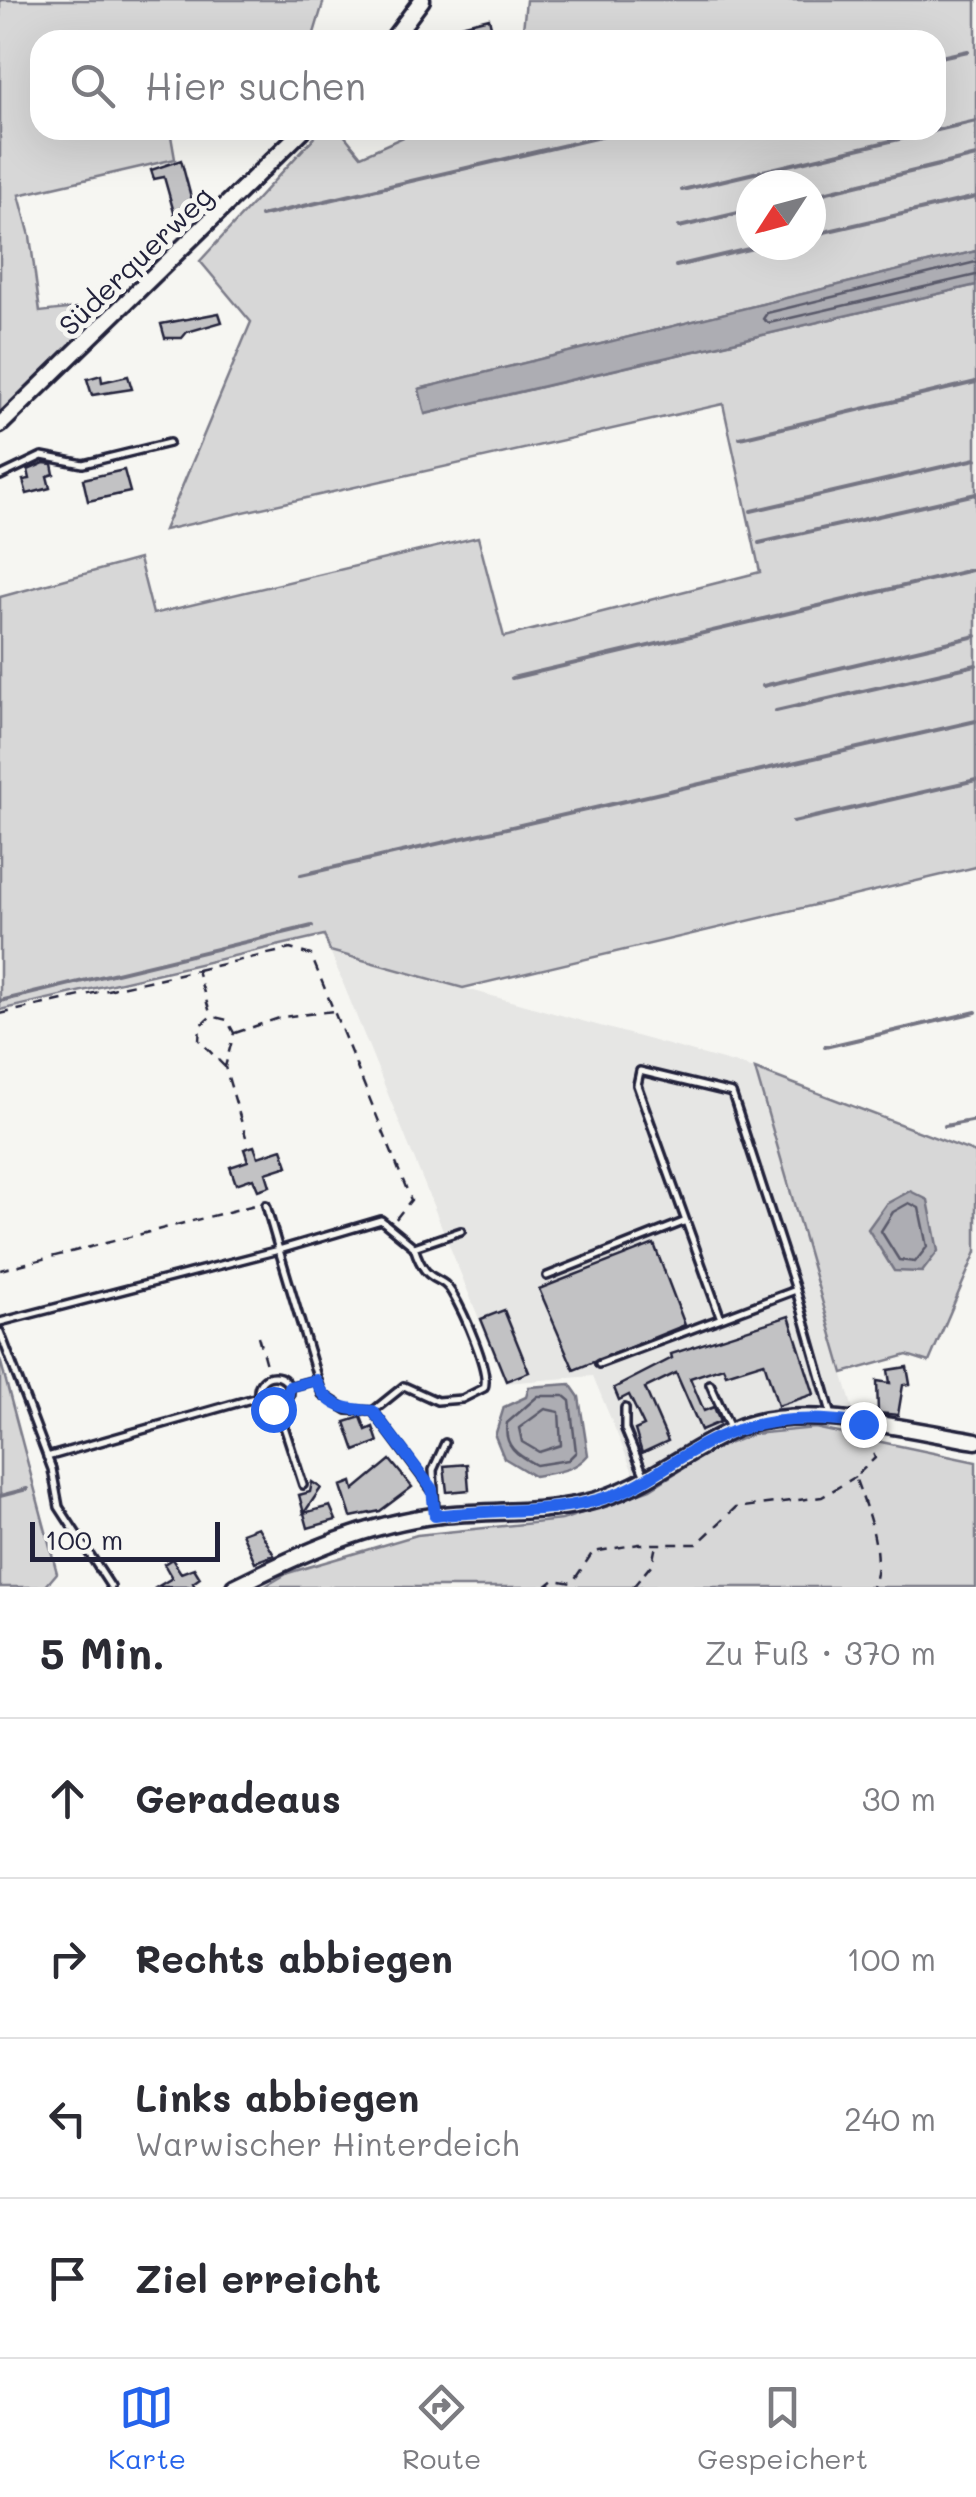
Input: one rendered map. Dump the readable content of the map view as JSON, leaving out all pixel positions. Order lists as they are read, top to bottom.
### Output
{
  "streets": {
    "street": ["Süderquerweg"]
  },
  "scale_bar": "100 m",
  "north": "bottom left",
  "page": {
    "search": "Hier suchen",
    "scale": "100 m",
    "heading": ["5 Min.", "Zu Fuß · 370 m"],
    "list": [
      ["Geradeaus", "30 m"],
      ["Rechts abbiegen", "100 m"],
      ["Links abbiegen", "Warwischer Hinterdeich", "240 m"],
      "Ziel erreicht"
    ],
    "nav": ["Karte", "Route", "Gespeichert"]
  }
}
